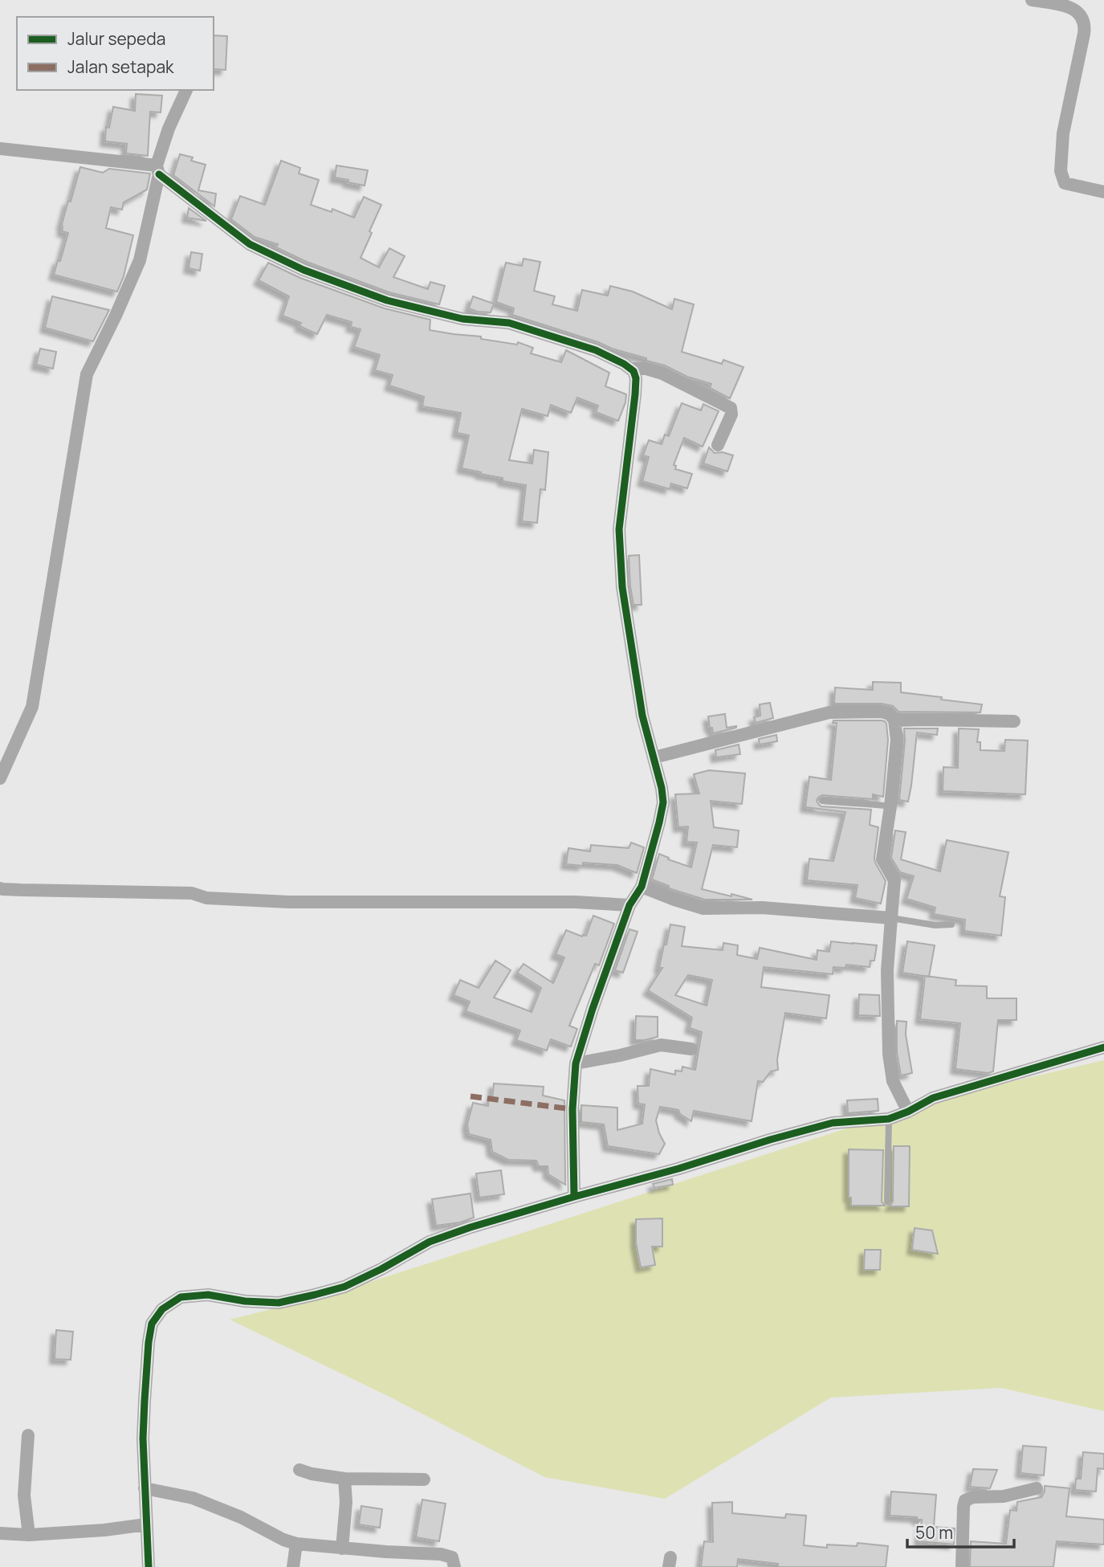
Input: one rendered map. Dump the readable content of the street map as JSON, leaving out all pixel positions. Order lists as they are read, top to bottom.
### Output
{
  "legend": ["Jalur sepeda", "Jalan setapak"],
  "scale_bar": "50 m"
}
